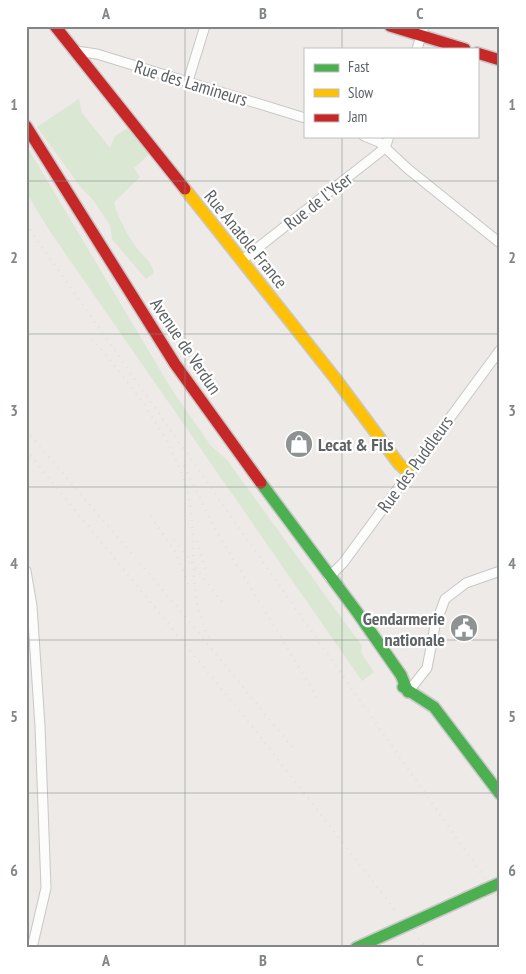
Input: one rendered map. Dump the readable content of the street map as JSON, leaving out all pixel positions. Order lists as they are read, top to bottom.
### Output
{
  "streets": {
    "main road": ["Rue Anatole France", "Avenue de Verdun"],
    "street": ["Rue des Lamineurs", "Rue de l'Yser", "Rue des Puddleurs"]
  },
  "crossings": [
    ["Rue des Lamineurs", "Rue Anatole France"],
    ["Rue de l'Yser", "Rue Anatole France"],
    ["Rue Anatole France", "Rue des Puddleurs"],
    ["Avenue de Verdun", "Rue des Puddleurs"]
  ],
  "places": {
    "shop": ["Lecat & Fils"],
    "public building": ["Gendarmerie nationale"]
  },
  "legend": ["Fast", "Slow", "Jam"],
  "grid": {
    "columns": ["A", "B", "C"],
    "rows": [
      "1",
      "2",
      "3",
      "4",
      "5",
      "6"
    ]
  }
}
